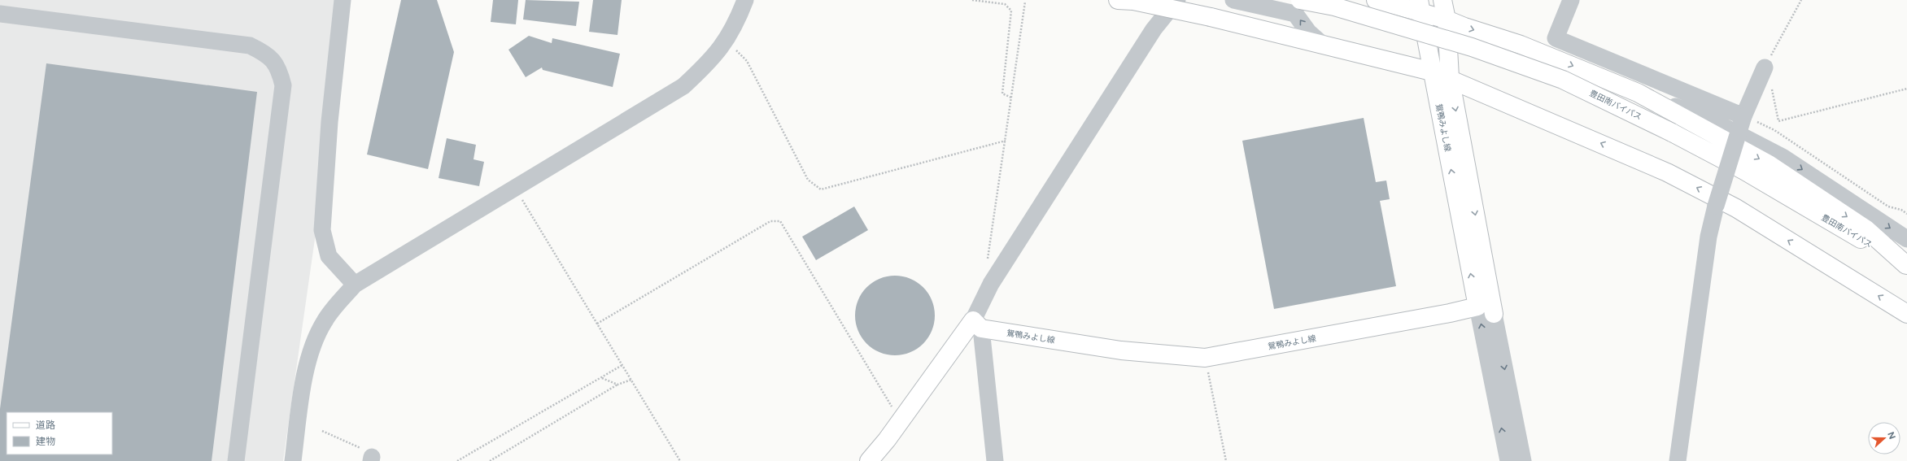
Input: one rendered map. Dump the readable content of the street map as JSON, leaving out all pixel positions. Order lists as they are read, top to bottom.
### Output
{
  "streets": {
    "main road": ["豊田南バイパス", "鴛鴨みよし線"]
  },
  "legend": ["道路", "建物"],
  "north": "right"
}
